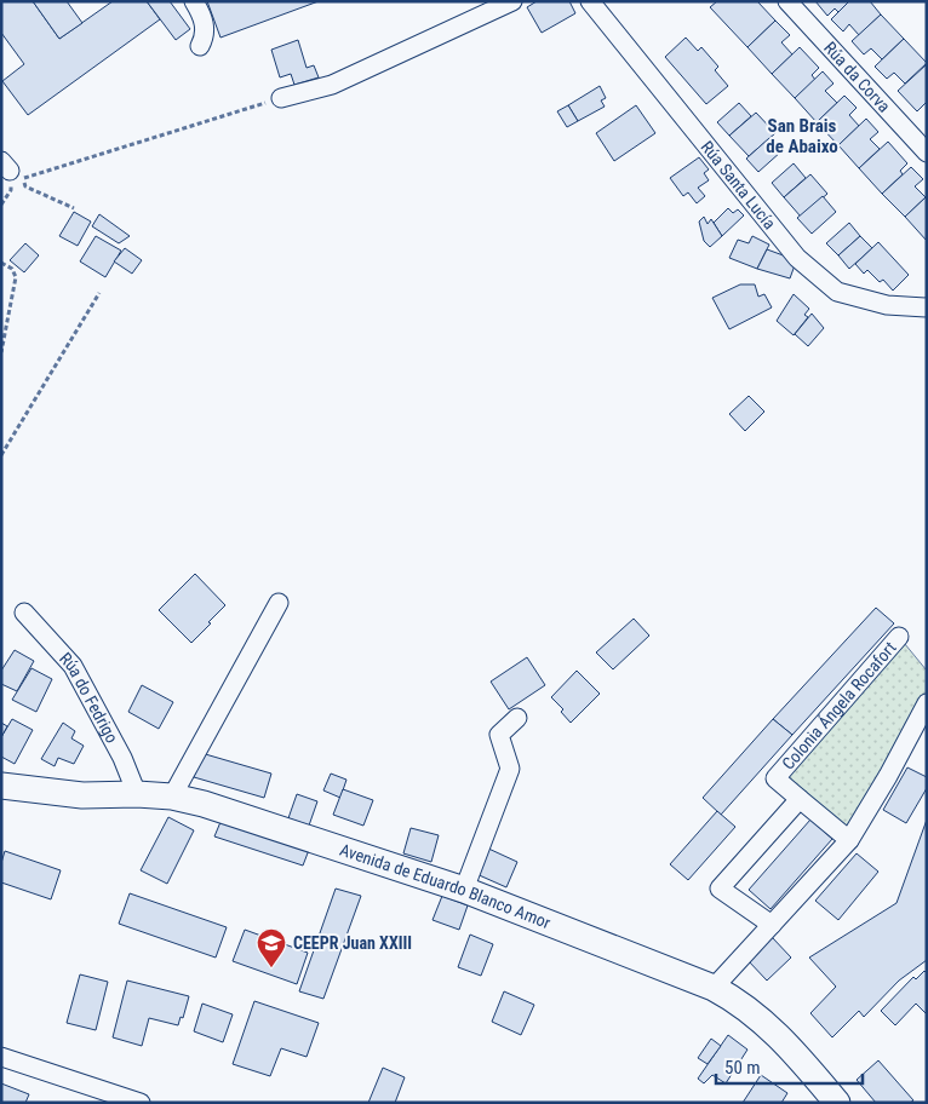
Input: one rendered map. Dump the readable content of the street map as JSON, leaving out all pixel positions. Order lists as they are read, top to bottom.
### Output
{
  "streets": {
    "street": [
      "Rúa da Corva",
      "Rúa Santa Lucía",
      "Rúa do Fedrigo",
      "Colonia Ángela Rocafort",
      "Avenida de Eduardo Blanco Amor"
    ]
  },
  "crossings": [
    ["Rúa do Fedrigo", "Avenida de Eduardo Blanco Amor"]
  ],
  "districts": ["San Brais de Abaixo"],
  "places": {
    "school or university": ["CEEPR Juan XXIII"]
  },
  "scale_bar": "50 m"
}
